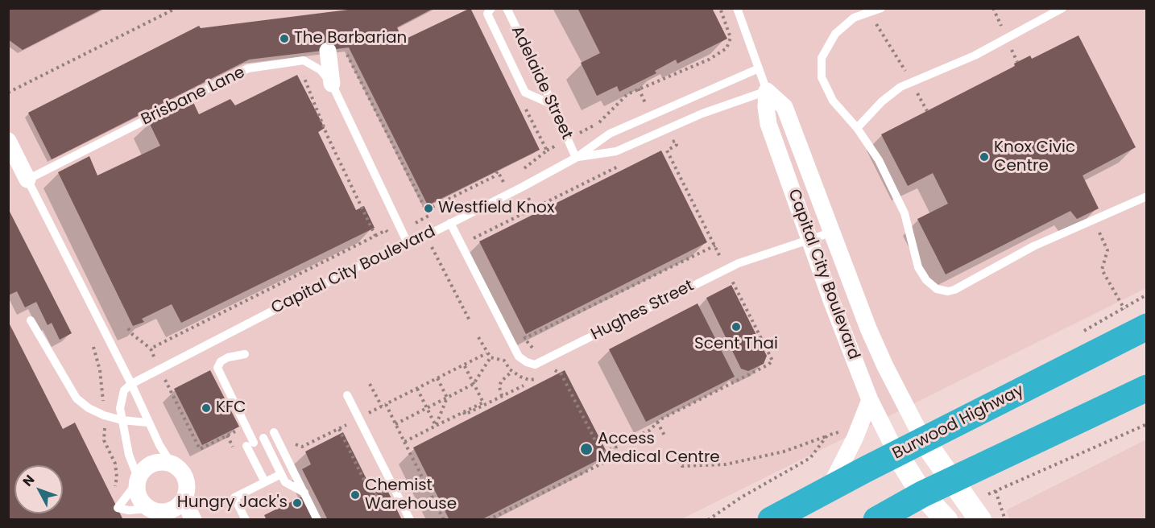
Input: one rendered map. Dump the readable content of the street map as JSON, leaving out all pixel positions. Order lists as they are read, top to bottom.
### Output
{
  "streets": {
    "highway": ["Burwood Highway"],
    "street": ["Capital City Boulevard"],
    "lane": ["Adelaide Street", "Brisbane Lane", "Hughes Street"]
  },
  "crossings": [
    ["Adelaide Street", "Capital City Boulevard"],
    ["Capital City Boulevard", "Hughes Street"],
    ["Capital City Boulevard", "Burwood Highway"]
  ],
  "places": [
    "The Barbarian",
    "Knox Civic Centre",
    "Westfield Knox",
    "Scent Thai",
    "KFC",
    "Access Medical Centre",
    "Chemist Warehouse",
    "Hungry Jack's"
  ],
  "north": "top left"
}
